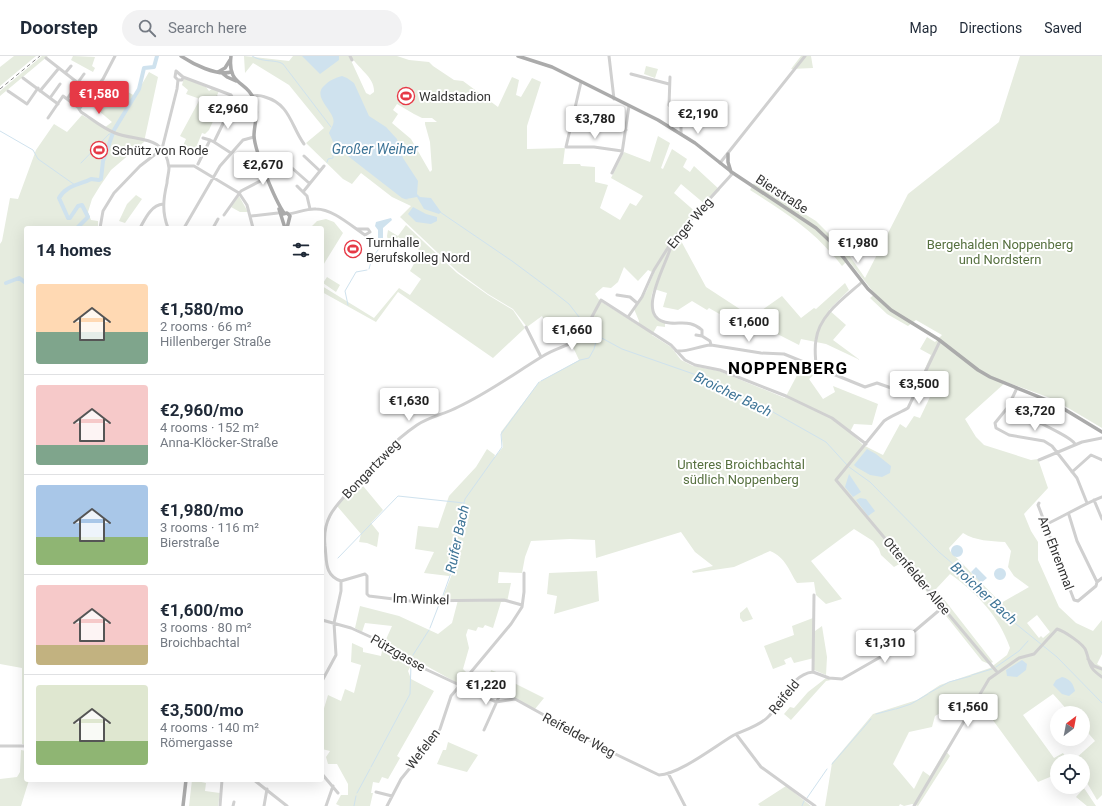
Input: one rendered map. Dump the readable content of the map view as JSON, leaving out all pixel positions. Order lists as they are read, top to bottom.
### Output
{
  "streets": {
    "main road": ["Bierstraße"],
    "street": [
      "Enger Weg",
      "Bongartzweg",
      "Am Ehrenmal",
      "Ottenfelder Allee",
      "Im Winkel",
      "Pützgasse",
      "Reifeld",
      "Reifelder Weg",
      "Wefelen"
    ]
  },
  "crossings": [
    ["Bierstraße", "Enger Weg"],
    ["Enger Weg", "Bongartzweg"],
    ["Bongartzweg", "Im Winkel"],
    ["Ottenfelder Allee", "Reifeld"],
    ["Im Winkel", "Wefelen"],
    ["Pützgasse", "Wefelen"],
    ["Reifeld", "Reifelder Weg"]
  ],
  "districts": ["NOPPENBERG"],
  "water": ["Großer Weiher", "Broicher Bach", "Ruifer Bach"],
  "parks": ["Bergehalden Noppenberg und Nordstern", "Unteres Broichbachtal südlich Noppenberg"],
  "places": {
    "sports": ["Waldstadion", "Schütz von Rode", "Turnhalle Berufskolleg Nord"]
  },
  "north": "top right",
  "page": {
    "header": "Doorstep",
    "search": "Search here",
    "nav": ["Map", "Directions", "Saved"],
    "price": [
      "€1,580",
      "€2,960",
      "€2,190",
      "€3,780",
      "€2,670",
      "€1,980",
      "€1,600",
      "€1,660",
      "€3,500",
      "€1,630",
      "€3,720",
      "€1,310",
      "€1,220",
      "€1,560"
    ],
    "heading": "14 homes",
    "list": [
      {
        "name": "€1,580/mo",
        "note": "2 rooms · 66 m² · Hillenberger Straße"
      },
      {
        "name": "€2,960/mo",
        "note": "4 rooms · 152 m² · Anna-Klöcker-Straße"
      },
      {
        "name": "€1,980/mo",
        "note": "3 rooms · 116 m² · Bierstraße"
      },
      {
        "name": "€1,600/mo",
        "note": "3 rooms · 80 m² · Broichbachtal"
      },
      {
        "name": "€3,500/mo",
        "note": "4 rooms · 140 m² · Römergasse"
      }
    ]
  }
}
